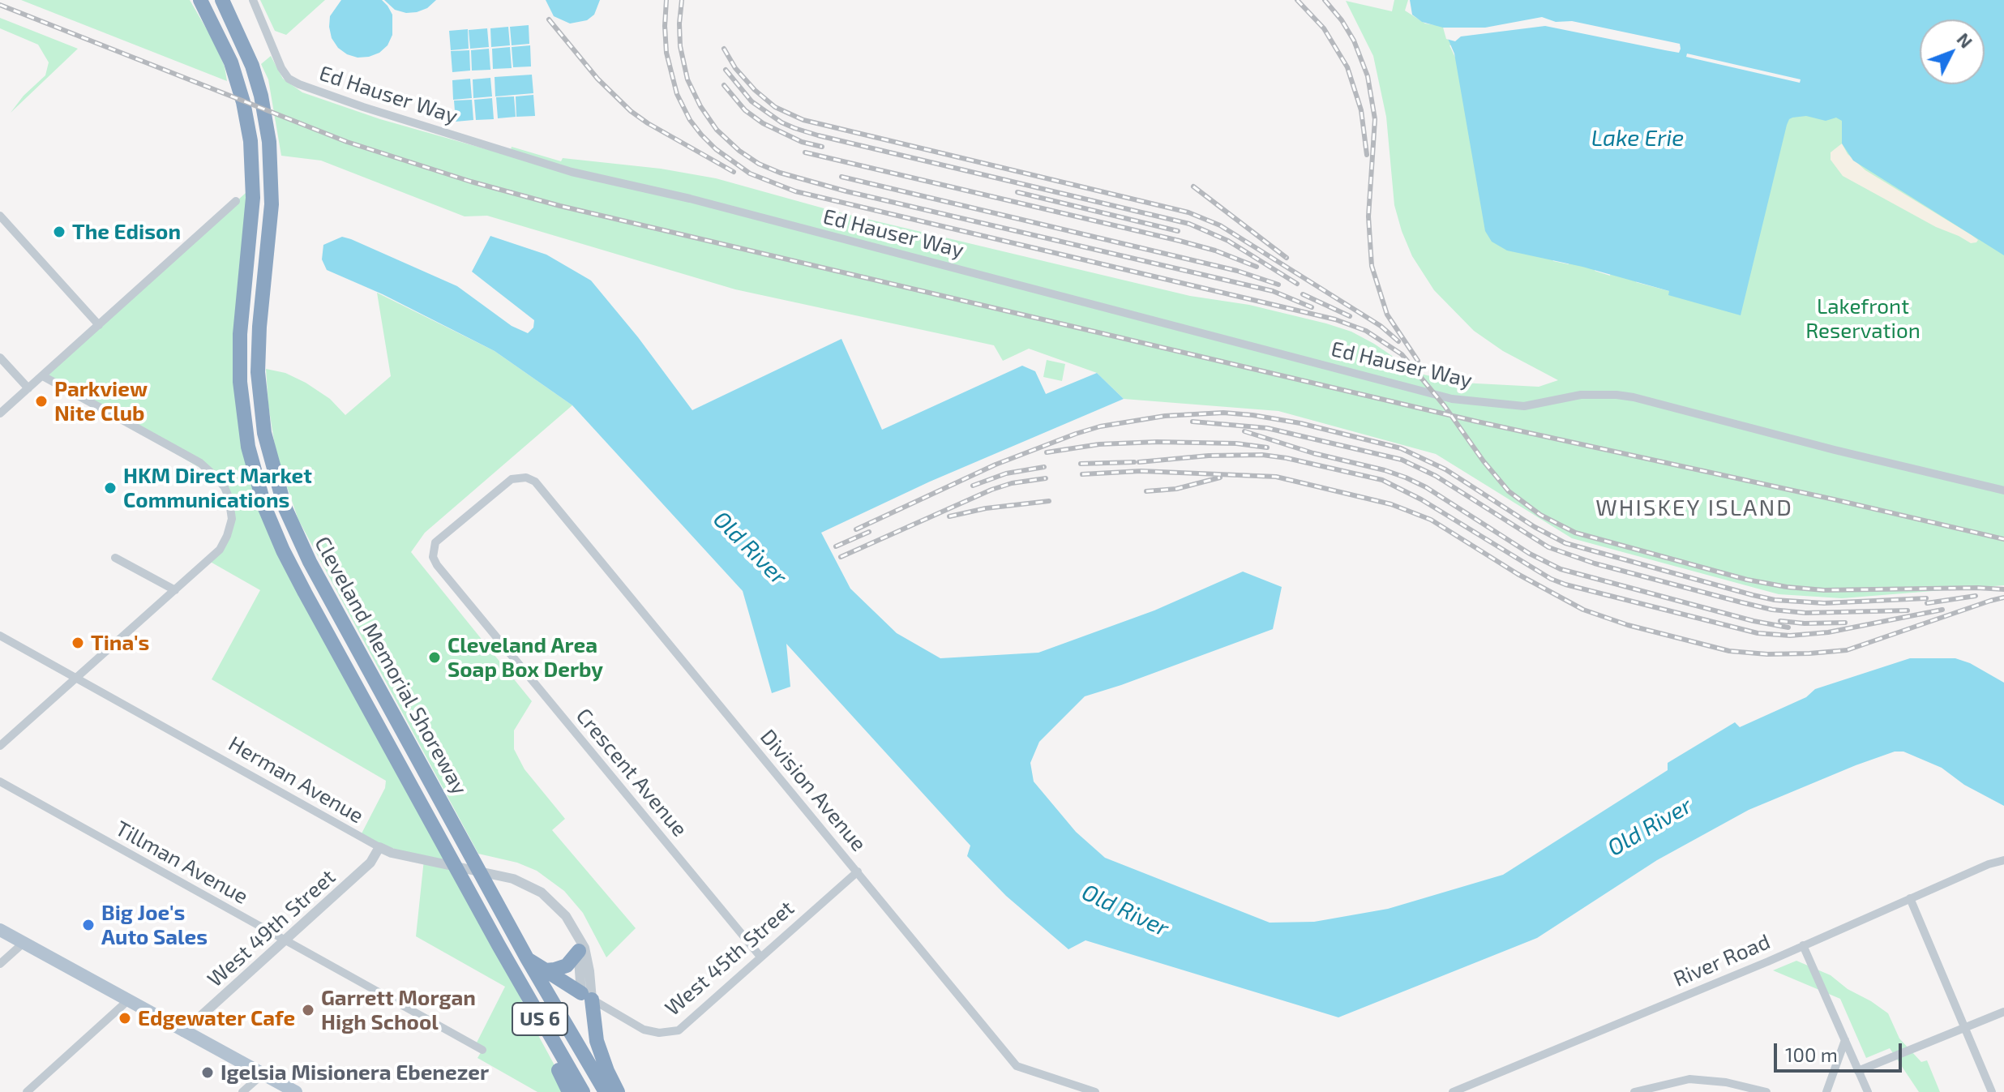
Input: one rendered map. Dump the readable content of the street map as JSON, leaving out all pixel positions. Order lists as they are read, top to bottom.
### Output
{
  "streets": {
    "highway": ["Cleveland Memorial Shoreway", "US 6"],
    "street": [
      "Ed Hauser Way",
      "Crescent Avenue",
      "Herman Avenue",
      "Division Avenue",
      "Tillman Avenue",
      "West 49th Street",
      "West 45th Street",
      "River Road"
    ]
  },
  "crossings": [
    ["Crescent Avenue", "Division Avenue"],
    ["Crescent Avenue", "West 45th Street"],
    ["Herman Avenue", "West 49th Street"],
    ["Herman Avenue", "West 45th Street"],
    ["Division Avenue", "West 45th Street"],
    ["Tillman Avenue", "West 49th Street"]
  ],
  "districts": ["WHISKEY ISLAND"],
  "water": ["Lake Erie", "Old River"],
  "parks": ["Lakefront Reservation"],
  "places": [
    "The Edison",
    "Parkview Nite Club",
    "HKM Direct Market Communications",
    "Tina's",
    "Cleveland Area Soap Box Derby",
    "Big Joe's Auto Sales",
    "Garrett Morgan High School",
    "Edgewater Cafe",
    "Igelsia Misionera Ebenezer"
  ],
  "scale_bar": "100 m",
  "north": "top right"
}
